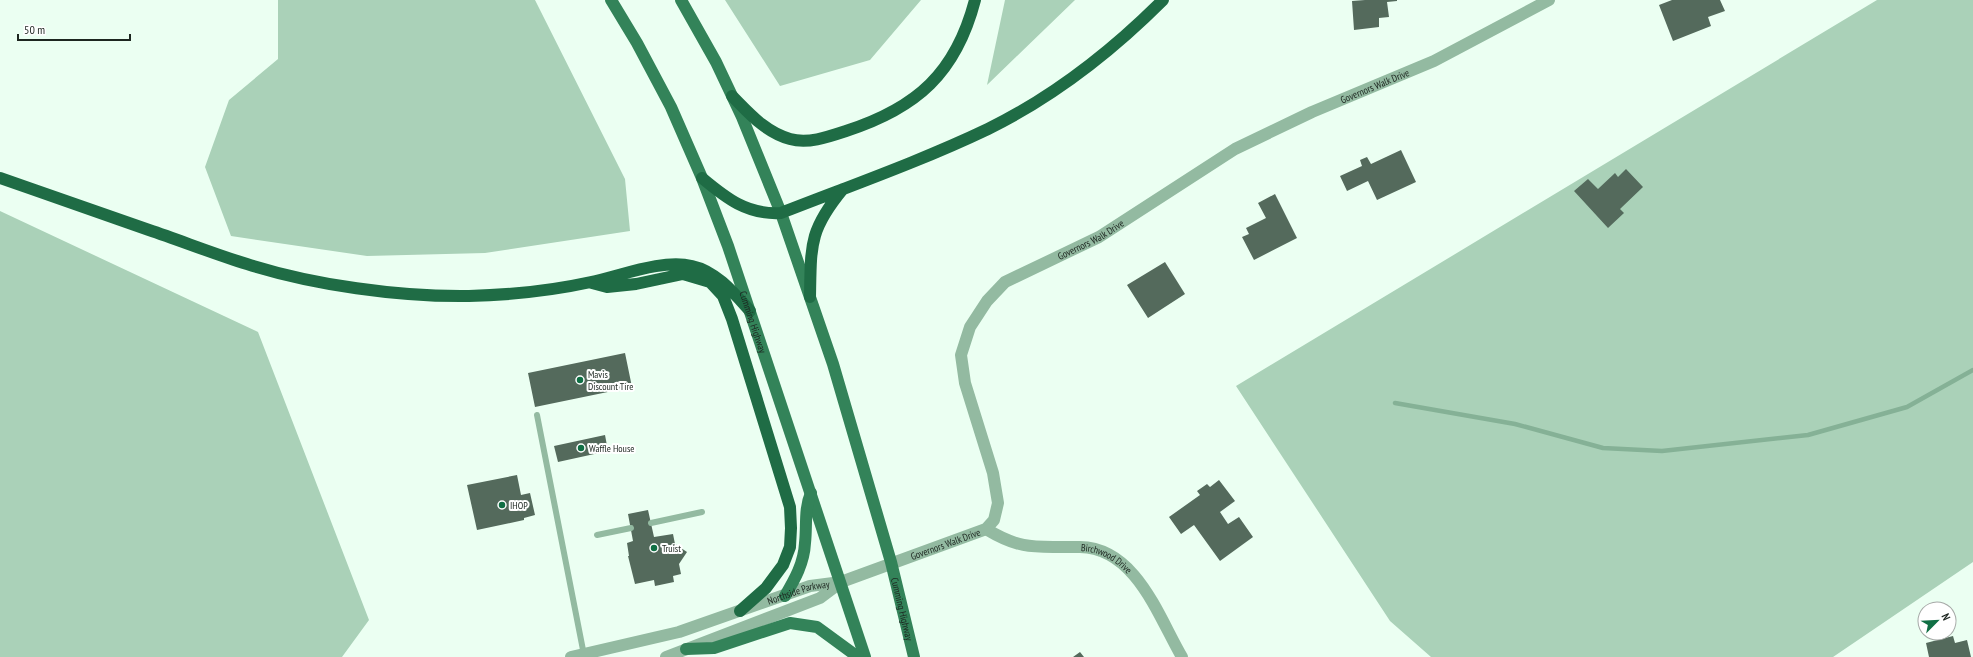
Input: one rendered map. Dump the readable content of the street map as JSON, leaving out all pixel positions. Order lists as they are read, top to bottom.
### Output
{
  "streets": {
    "main road": ["Cumming Highway"],
    "street": ["Governors Walk Drive", "Birchwood Drive", "Northside Parkway"]
  },
  "crossings": [
    ["Governors Walk Drive", "Cumming Highway"],
    ["Governors Walk Drive", "Birchwood Drive"],
    ["Governors Walk Drive", "Northside Parkway"],
    ["Cumming Highway", "Northside Parkway"]
  ],
  "places": [
    "Mavis Discount Tire",
    "Waffle House",
    "IHOP",
    "Truist"
  ],
  "scale_bar": "50 m",
  "north": "top right"
}
